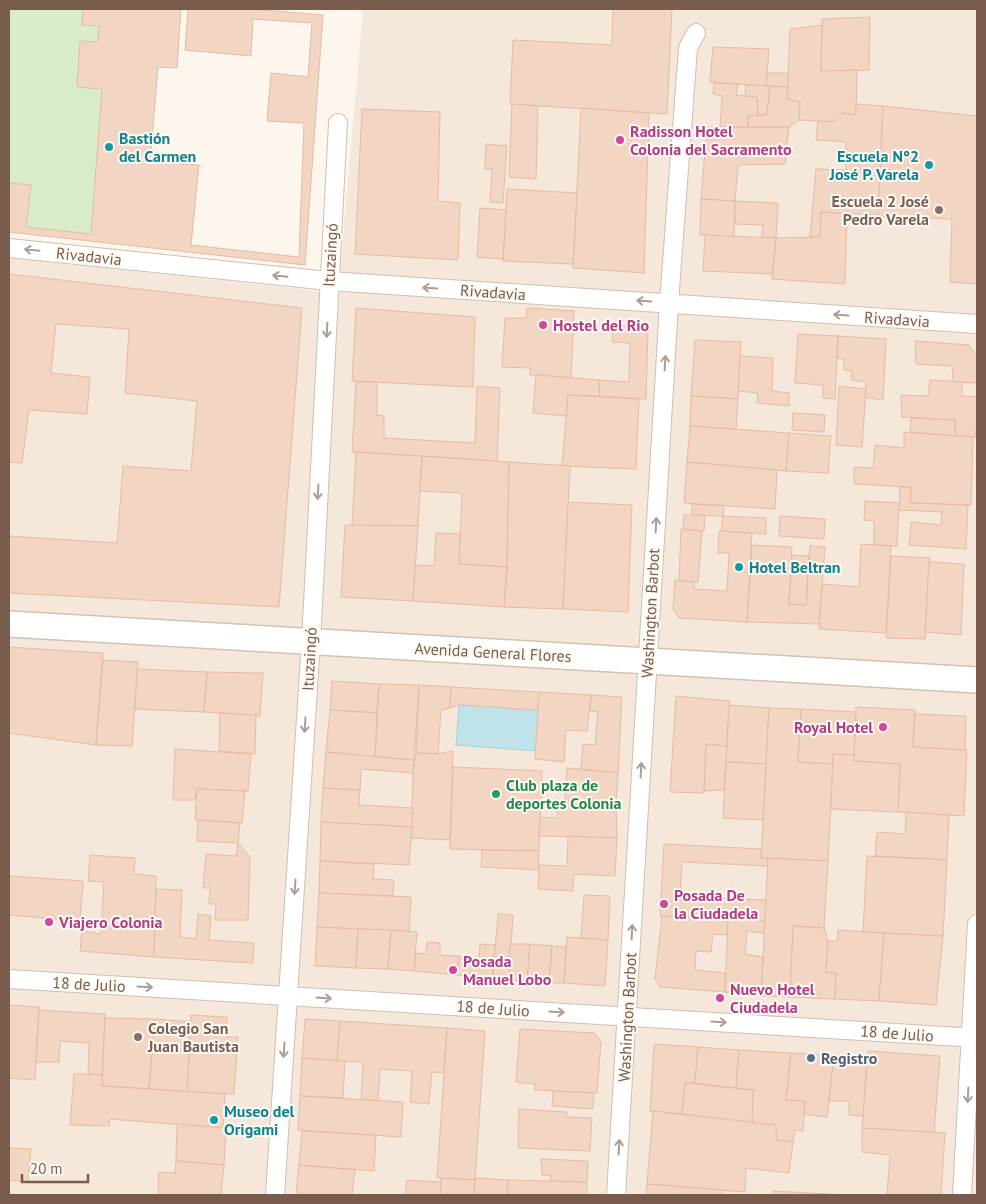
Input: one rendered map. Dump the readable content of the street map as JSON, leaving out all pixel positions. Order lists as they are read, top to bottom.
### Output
{
  "streets": {
    "street": [
      "Ituzaingó",
      "Rivadavia",
      "Washington Barbot",
      "Avenida General Flores",
      "18 de Julio"
    ]
  },
  "crossings": [
    ["Ituzaingó", "Rivadavia"],
    ["Ituzaingó", "Avenida General Flores"],
    ["Ituzaingó", "18 de Julio"],
    ["Rivadavia", "Washington Barbot"],
    ["Washington Barbot", "Avenida General Flores"],
    ["Washington Barbot", "18 de Julio"]
  ],
  "one_way": [
    "Ituzaingó",
    "Rivadavia",
    "Washington Barbot",
    "18 de Julio"
  ],
  "places": [
    "Radisson Hotel Colonia del Sacramento",
    "Bastión del Carmen",
    "Escuela N°2 José P. Varela",
    "Escuela 2 José Pedro Varela",
    "Hostel del Rio",
    "Hotel Beltran",
    "Royal Hotel",
    "Club plaza de deportes Colonia",
    "Posada De la Ciudadela",
    "Viajero Colonia",
    "Posada Manuel Lobo",
    "Nuevo Hotel Ciudadela",
    "Colegio San Juan Bautista",
    "Registro",
    "Museo del Origami"
  ],
  "scale_bar": "20 m"
}
